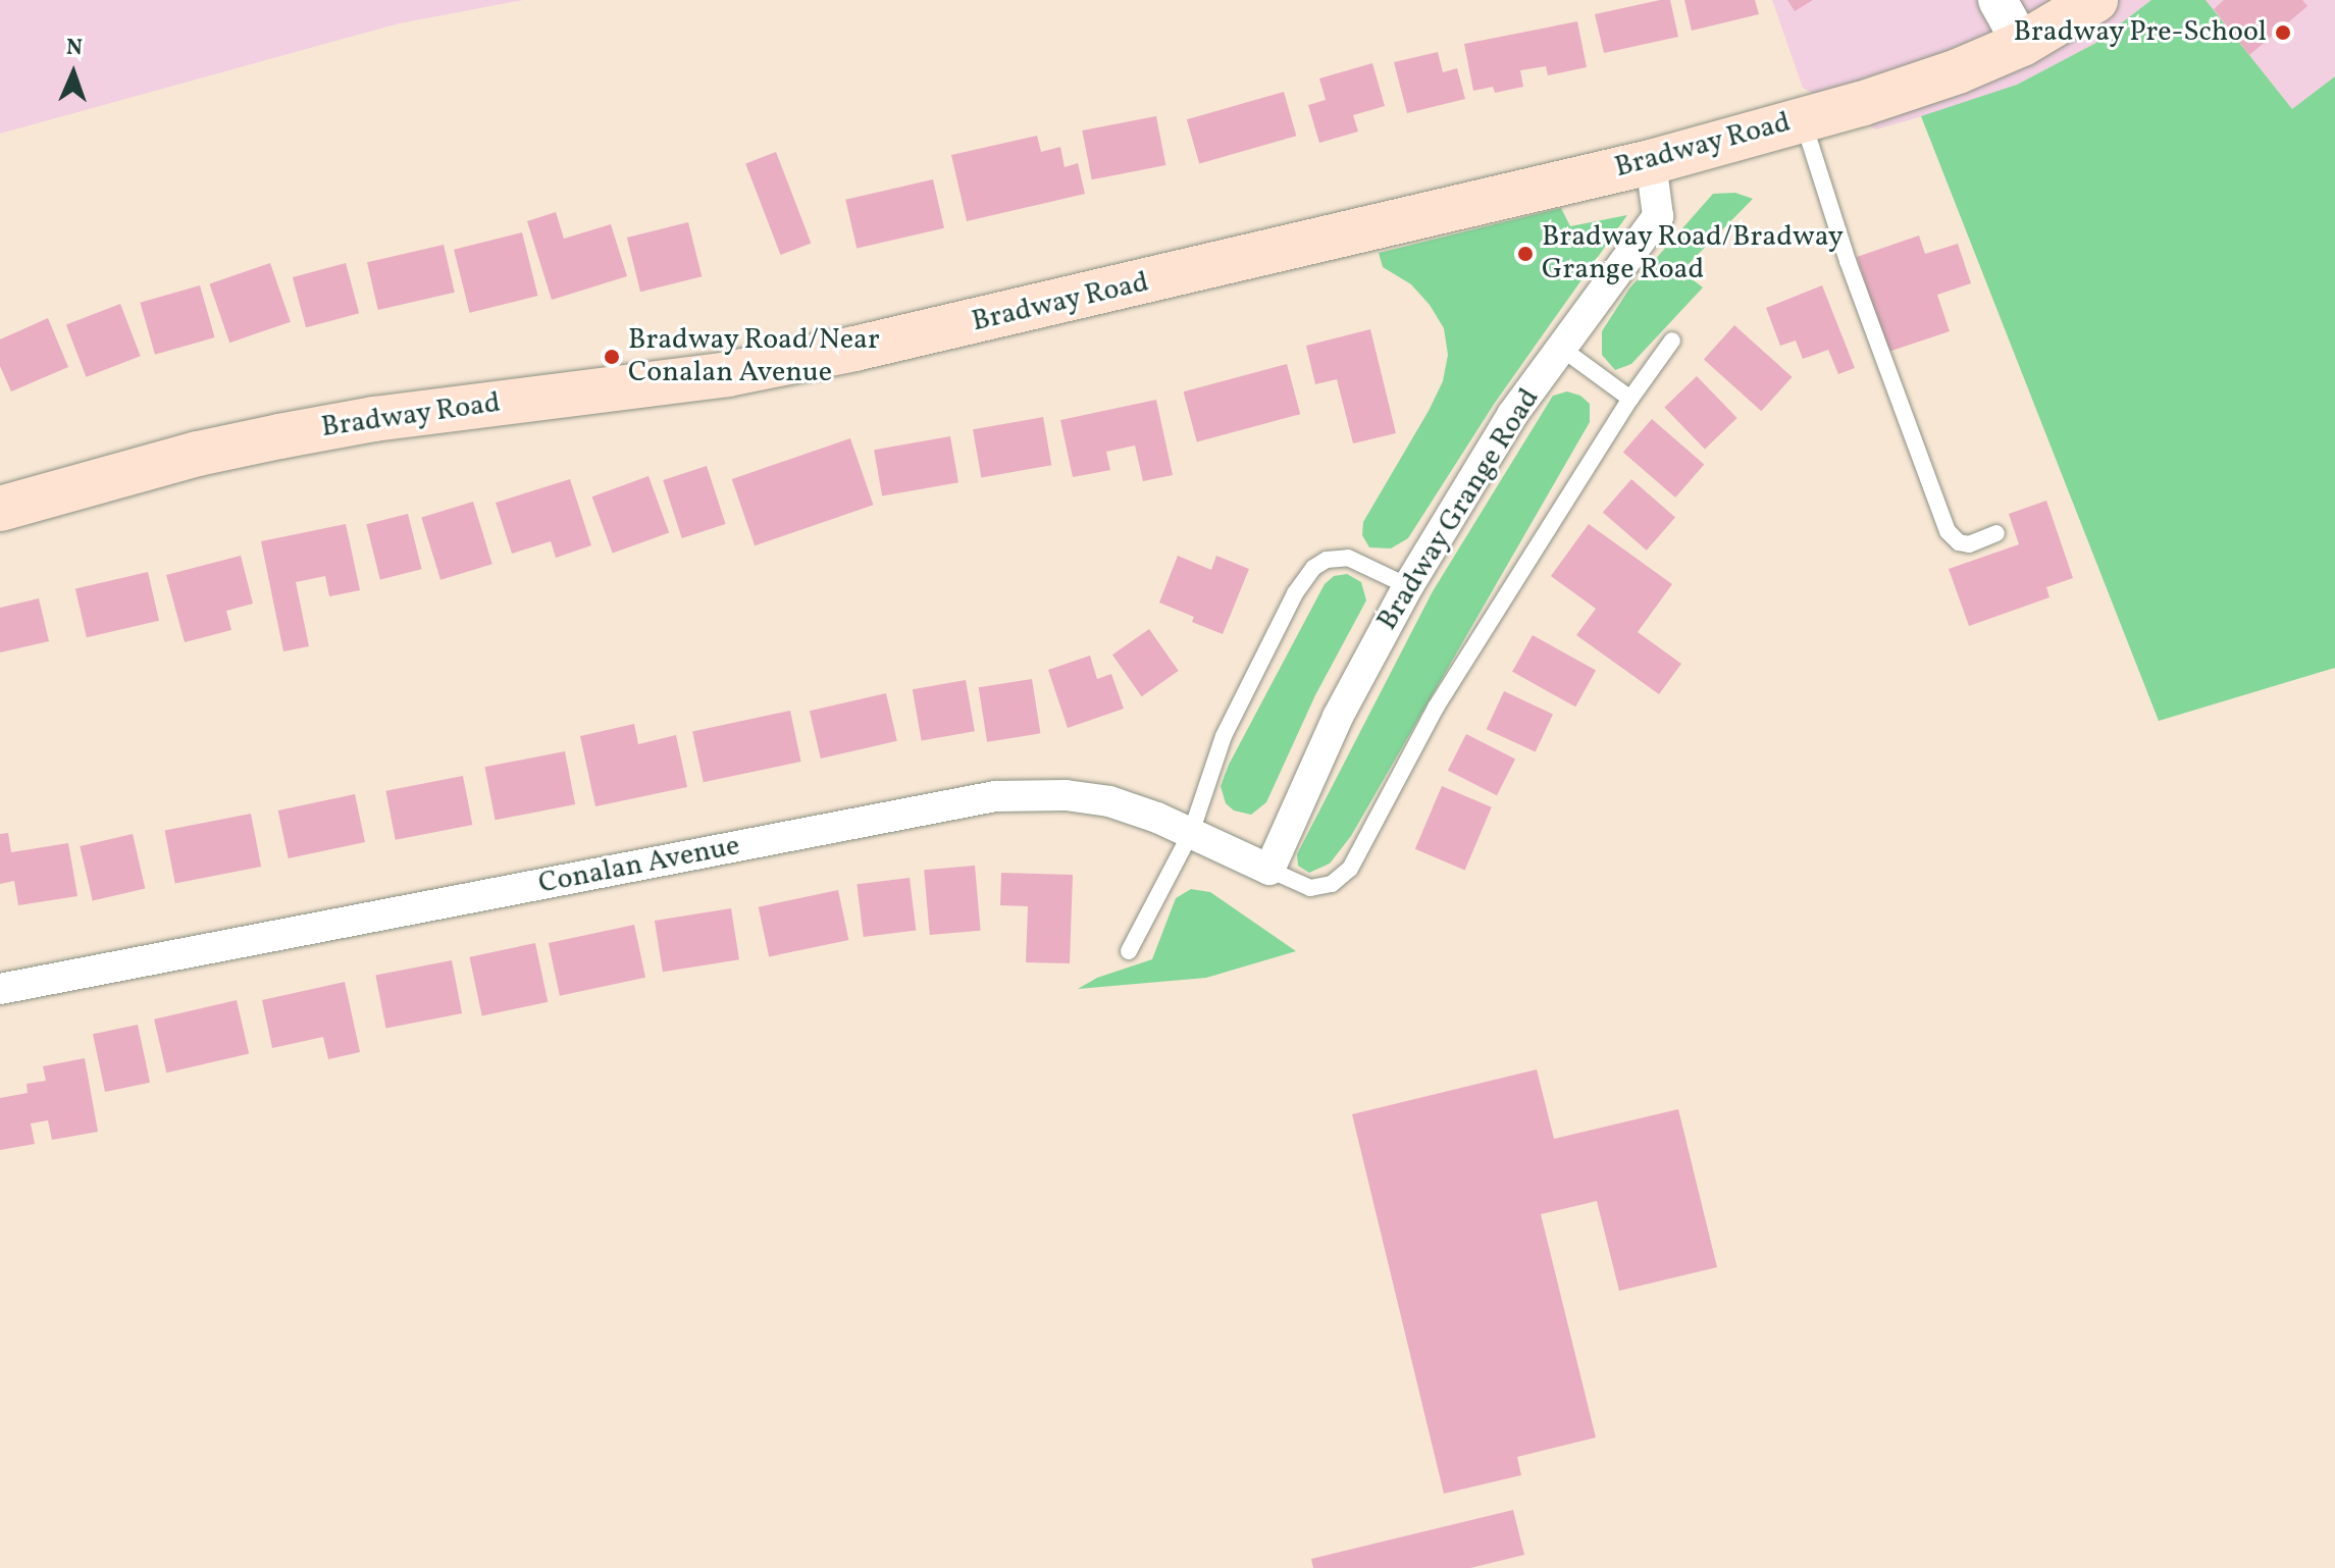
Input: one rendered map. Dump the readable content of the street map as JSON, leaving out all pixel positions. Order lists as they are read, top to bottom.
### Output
{
  "streets": {
    "main road": ["Bradway Road"],
    "street": ["Bradway Grange Road", "Conalan Avenue"]
  },
  "crossings": [
    ["Bradway Road", "Bradway Grange Road"],
    ["Bradway Grange Road", "Conalan Avenue"]
  ],
  "places": ["Bradway Pre-School", "Bradway Road/Bradway Grange Road", "Bradway Road/Near Conalan Avenue"],
  "north": "top"
}
